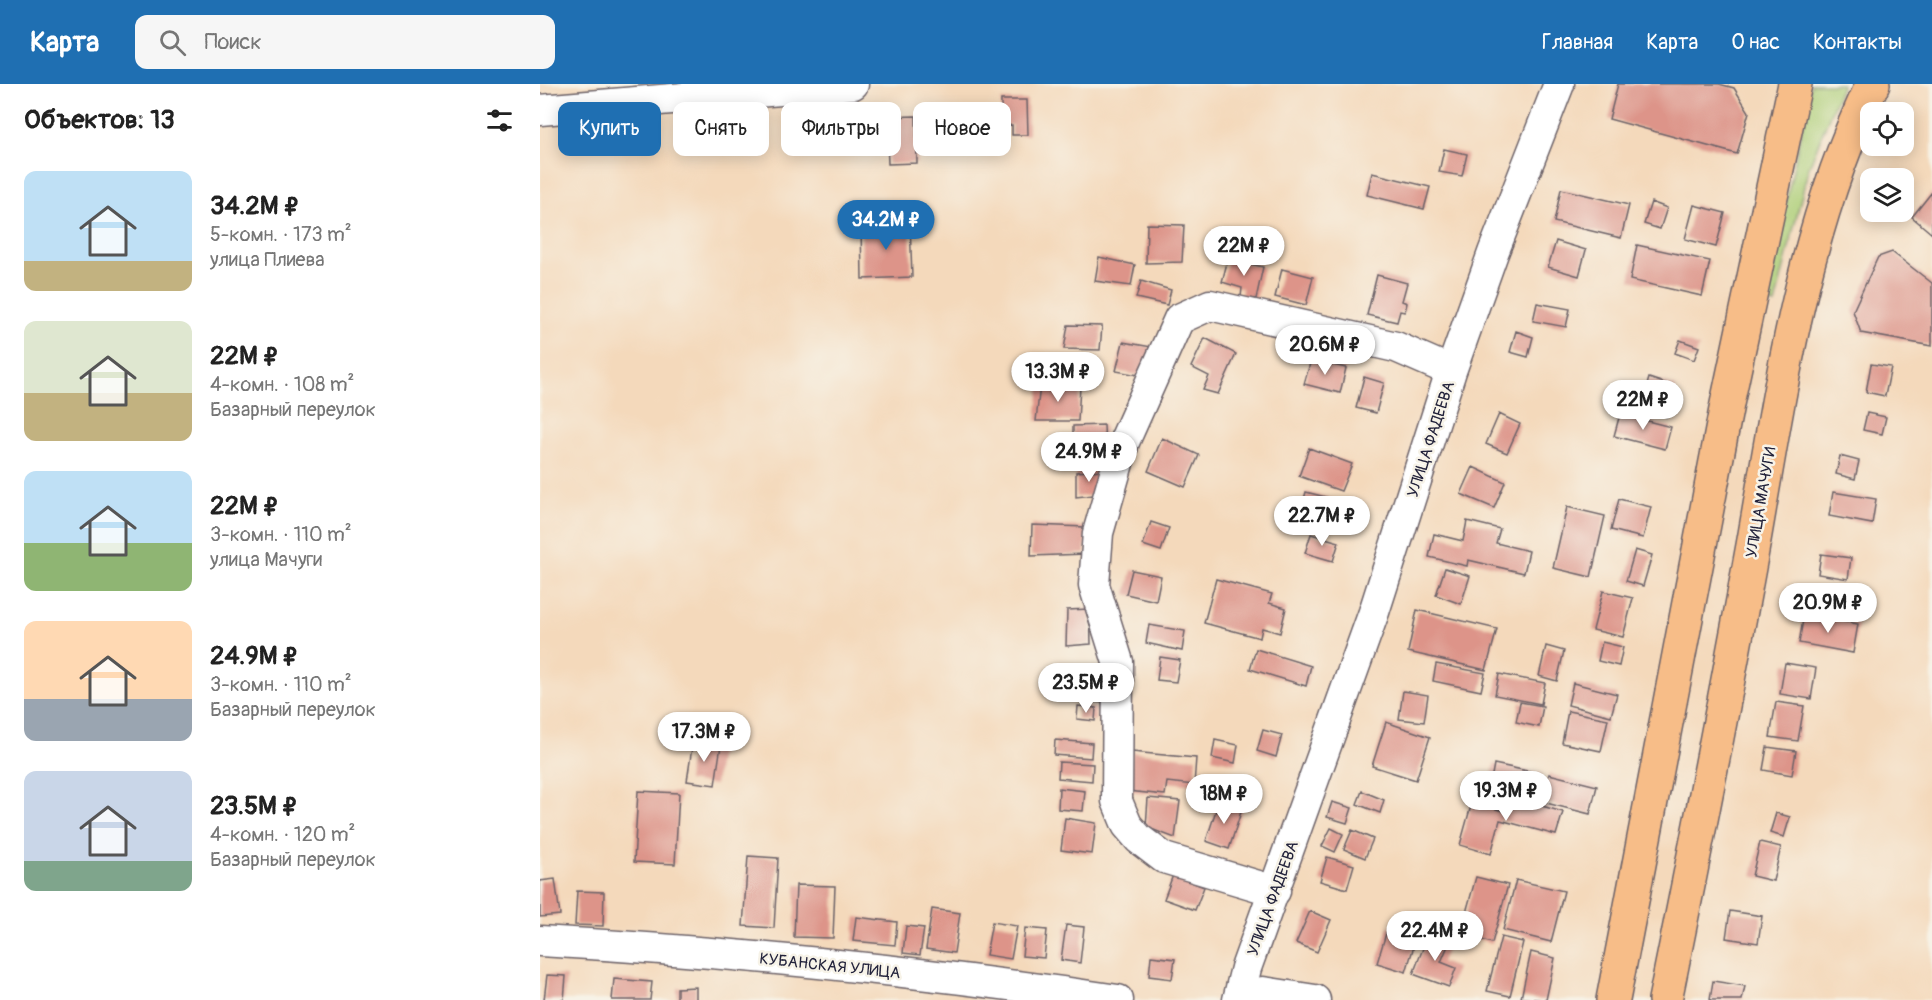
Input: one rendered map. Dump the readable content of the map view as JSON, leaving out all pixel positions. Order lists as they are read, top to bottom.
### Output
{
  "streets": {
    "main road": ["УЛИЦА МАЧУГИ"],
    "street": ["УЛИЦА ФАДЕЕВА", "КУБАНСКАЯ УЛИЦА"]
  },
  "page": {
    "header": "Карта",
    "search": "Поиск",
    "nav": [
      "Главная",
      "Карта",
      "О нас",
      "Контакты"
    ],
    "heading": "Объектов: 13",
    "chip": [
      "Купить",
      "Снять",
      "Фильтры",
      "Новое"
    ],
    "list": [
      {
        "name": "34.2M ₽",
        "note": "5-комн. · 173 m² · улица Плиева"
      },
      {
        "name": "22M ₽",
        "note": "4-комн. · 108 m² · Базарный переулок"
      },
      {
        "name": "22M ₽",
        "note": "3-комн. · 110 m² · улица Мачуги"
      },
      {
        "name": "24.9M ₽",
        "note": "3-комн. · 110 m² · Базарный переулок"
      },
      {
        "name": "23.5M ₽",
        "note": "4-комн. · 120 m² · Базарный переулок"
      }
    ],
    "price": [
      "34.2M ₽",
      "22M ₽",
      "20.6M ₽",
      "13.3M ₽",
      "22M ₽",
      "24.9M ₽",
      "22.7M ₽",
      "20.9M ₽",
      "23.5M ₽",
      "17.3M ₽",
      "19.3M ₽",
      "18M ₽",
      "22.4M ₽"
    ]
  }
}
